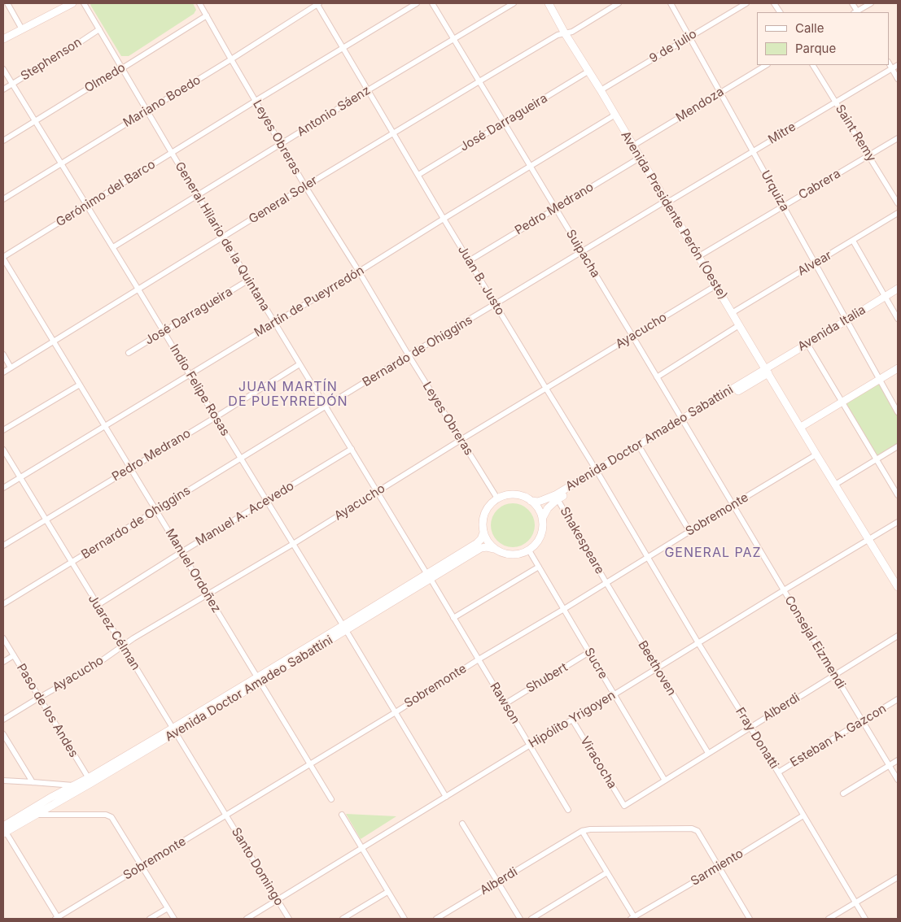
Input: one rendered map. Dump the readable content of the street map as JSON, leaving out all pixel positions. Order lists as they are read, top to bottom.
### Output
{
  "streets": {
    "main road": ["Avenida Presidente Perón (Oeste)", "Avenida Italia", "Avenida Doctor Amadeo Sabattini"],
    "street": [
      "9 de julio",
      "Stephenson",
      "Olmedo",
      "Mariano Boedo",
      "Mendoza",
      "Antonio Sáenz",
      "José Darragueira",
      "Mitre",
      "Saint Remy",
      "Leyes Obreras",
      "Cabrera",
      "Urquiza",
      "Gerónimo del Barco",
      "General Soler",
      "Pedro Medrano",
      "General Hilario de la Quintana",
      "Suipacha",
      "Alvear",
      "Juan B. Justo",
      "Martín de Pueyrredón",
      "Ayacucho",
      "Bernardo de Ohiggins",
      "Indio Felipe Rosas",
      "Manuel A. Acevedo",
      "Sobremonte",
      "Shakespeare",
      "Manuel Ordoñez",
      "Juarez Célman",
      "Consejal Eizmendi",
      "Sucre",
      "Beethoven",
      "Shubert",
      "Rawson",
      "Alberdi",
      "Paso de los Andes",
      "Hipólito Yrigoyen",
      "Esteban A. Gazcon",
      "Fray Donatti",
      "Viracocha",
      "Santo Domingo",
      "Sarmiento"
    ]
  },
  "crossings": [
    ["9 de julio", "Urquiza"],
    ["9 de julio", "Avenida Presidente Perón (Oeste)"],
    ["Stephenson", "General Hilario de la Quintana"],
    ["Stephenson", "Indio Felipe Rosas"],
    ["Olmedo", "Leyes Obreras"],
    ["Olmedo", "General Hilario de la Quintana"],
    ["Olmedo", "Indio Felipe Rosas"],
    ["Mariano Boedo", "Leyes Obreras"],
    ["Mariano Boedo", "General Hilario de la Quintana"],
    ["Mariano Boedo", "Juan B. Justo"],
    ["Mariano Boedo", "Indio Felipe Rosas"],
    ["Mendoza", "Urquiza"],
    ["Mendoza", "Avenida Presidente Perón (Oeste)"],
    ["Antonio Sáenz", "Leyes Obreras"],
    ["Antonio Sáenz", "General Hilario de la Quintana"],
    ["Antonio Sáenz", "Suipacha"],
    ["Antonio Sáenz", "Juan B. Justo"],
    ["Antonio Sáenz", "Indio Felipe Rosas"],
    ["José Darragueira", "Avenida Presidente Perón (Oeste)"],
    ["José Darragueira", "General Hilario de la Quintana"],
    ["José Darragueira", "Suipacha"],
    ["José Darragueira", "Juan B. Justo"],
    ["José Darragueira", "Indio Felipe Rosas"],
    ["Mitre", "Saint Remy"],
    ["Mitre", "Urquiza"],
    ["Mitre", "Avenida Presidente Perón (Oeste)"],
    ["Mitre", "Bernardo de Ohiggins"],
    ["Saint Remy", "Cabrera"],
    ["Leyes Obreras", "Gerónimo del Barco"],
    ["Leyes Obreras", "General Soler"],
    ["Leyes Obreras", "Martín de Pueyrredón"],
    ["Leyes Obreras", "Ayacucho"],
    ["Leyes Obreras", "Bernardo de Ohiggins"],
    ["Leyes Obreras", "Avenida Doctor Amadeo Sabattini"],
    ["Cabrera", "Urquiza"],
    ["Cabrera", "Avenida Presidente Perón (Oeste)"],
    ["Urquiza", "Alvear"],
    ["Urquiza", "Avenida Italia"],
    ["Gerónimo del Barco", "General Hilario de la Quintana"],
    ["Gerónimo del Barco", "Juan B. Justo"],
    ["Gerónimo del Barco", "Indio Felipe Rosas"],
    ["Gerónimo del Barco", "Manuel Ordoñez"],
    ["General Soler", "Avenida Presidente Perón (Oeste)"],
    ["General Soler", "General Hilario de la Quintana"],
    ["General Soler", "Suipacha"],
    ["General Soler", "Juan B. Justo"],
    ["General Soler", "Indio Felipe Rosas"],
    ["General Soler", "Manuel Ordoñez"],
    ["Pedro Medrano", "Avenida Presidente Perón (Oeste)"],
    ["Pedro Medrano", "General Hilario de la Quintana"],
    ["Pedro Medrano", "Suipacha"],
    ["Pedro Medrano", "Juan B. Justo"],
    ["Pedro Medrano", "Indio Felipe Rosas"],
    ["Pedro Medrano", "Manuel Ordoñez"],
    ["Pedro Medrano", "Juarez Célman"],
    ["Avenida Presidente Perón (Oeste)", "Alvear"],
    ["Avenida Presidente Perón (Oeste)", "Martín de Pueyrredón"],
    ["Avenida Presidente Perón (Oeste)", "Avenida Italia"],
    ["Avenida Presidente Perón (Oeste)", "Ayacucho"],
    ["Avenida Presidente Perón (Oeste)", "Bernardo de Ohiggins"],
    ["Avenida Presidente Perón (Oeste)", "Avenida Doctor Amadeo Sabattini"],
    ["Avenida Presidente Perón (Oeste)", "Sobremonte"],
    ["Avenida Presidente Perón (Oeste)", "Hipólito Yrigoyen"],
    ["General Hilario de la Quintana", "Martín de Pueyrredón"],
    ["General Hilario de la Quintana", "Ayacucho"],
    ["General Hilario de la Quintana", "Bernardo de Ohiggins"],
    ["General Hilario de la Quintana", "Avenida Doctor Amadeo Sabattini"],
    ["General Hilario de la Quintana", "Manuel A. Acevedo"],
    ["General Hilario de la Quintana", "Sobremonte"],
    ["General Hilario de la Quintana", "Rawson"],
    ["Suipacha", "Martín de Pueyrredón"],
    ["Suipacha", "Ayacucho"],
    ["Suipacha", "Bernardo de Ohiggins"],
    ["Suipacha", "Avenida Doctor Amadeo Sabattini"],
    ["Suipacha", "Sobremonte"],
    ["Suipacha", "Consejal Eizmendi"],
    ["Juan B. Justo", "Martín de Pueyrredón"],
    ["Juan B. Justo", "Ayacucho"],
    ["Juan B. Justo", "Bernardo de Ohiggins"],
    ["Juan B. Justo", "Avenida Doctor Amadeo Sabattini"],
    ["Juan B. Justo", "Sobremonte"],
    ["Juan B. Justo", "Fray Donatti"],
    ["Martín de Pueyrredón", "Indio Felipe Rosas"],
    ["Martín de Pueyrredón", "Manuel Ordoñez"],
    ["Martín de Pueyrredón", "Juarez Célman"],
    ["Avenida Italia", "Avenida Doctor Amadeo Sabattini"],
    ["Ayacucho", "Indio Felipe Rosas"],
    ["Ayacucho", "Manuel Ordoñez"],
    ["Ayacucho", "Juarez Célman"],
    ["Ayacucho", "Paso de los Andes"],
    ["Bernardo de Ohiggins", "Indio Felipe Rosas"],
    ["Bernardo de Ohiggins", "Manuel Ordoñez"],
    ["Bernardo de Ohiggins", "Juarez Célman"],
    ["Indio Felipe Rosas", "Avenida Doctor Amadeo Sabattini"],
    ["Indio Felipe Rosas", "Manuel A. Acevedo"],
    ["Indio Felipe Rosas", "Sobremonte"],
    ["Indio Felipe Rosas", "Hipólito Yrigoyen"],
    ["Avenida Doctor Amadeo Sabattini", "Shakespeare"],
    ["Avenida Doctor Amadeo Sabattini", "Manuel Ordoñez"],
    ["Avenida Doctor Amadeo Sabattini", "Juarez Célman"],
    ["Avenida Doctor Amadeo Sabattini", "Paso de los Andes"],
    ["Manuel A. Acevedo", "Manuel Ordoñez"],
    ["Manuel A. Acevedo", "Juarez Célman"],
    ["Sobremonte", "Shakespeare"],
    ["Sobremonte", "Manuel Ordoñez"],
    ["Sobremonte", "Juarez Célman"],
    ["Sobremonte", "Consejal Eizmendi"],
    ["Sobremonte", "Sucre"],
    ["Sobremonte", "Beethoven"],
    ["Sobremonte", "Rawson"],
    ["Sobremonte", "Fray Donatti"],
    ["Sobremonte", "Santo Domingo"],
    ["Shakespeare", "Beethoven"],
    ["Juarez Célman", "Santo Domingo"],
    ["Consejal Eizmendi", "Alberdi"],
    ["Consejal Eizmendi", "Hipólito Yrigoyen"],
    ["Consejal Eizmendi", "Esteban A. Gazcon"],
    ["Sucre", "Shubert"],
    ["Sucre", "Alberdi"],
    ["Sucre", "Hipólito Yrigoyen"],
    ["Beethoven", "Alberdi"],
    ["Beethoven", "Hipólito Yrigoyen"],
    ["Shubert", "Rawson"],
    ["Rawson", "Hipólito Yrigoyen"],
    ["Alberdi", "Fray Donatti"],
    ["Alberdi", "Viracocha"],
    ["Hipólito Yrigoyen", "Fray Donatti"],
    ["Hipólito Yrigoyen", "Viracocha"],
    ["Hipólito Yrigoyen", "Santo Domingo"],
    ["Esteban A. Gazcon", "Fray Donatti"],
    ["Fray Donatti", "Sarmiento"]
  ],
  "districts": ["JUAN MARTÍN DE PUEYRREDÓN", "GENERAL PAZ"],
  "legend": ["Calle", "Parque"]
}
